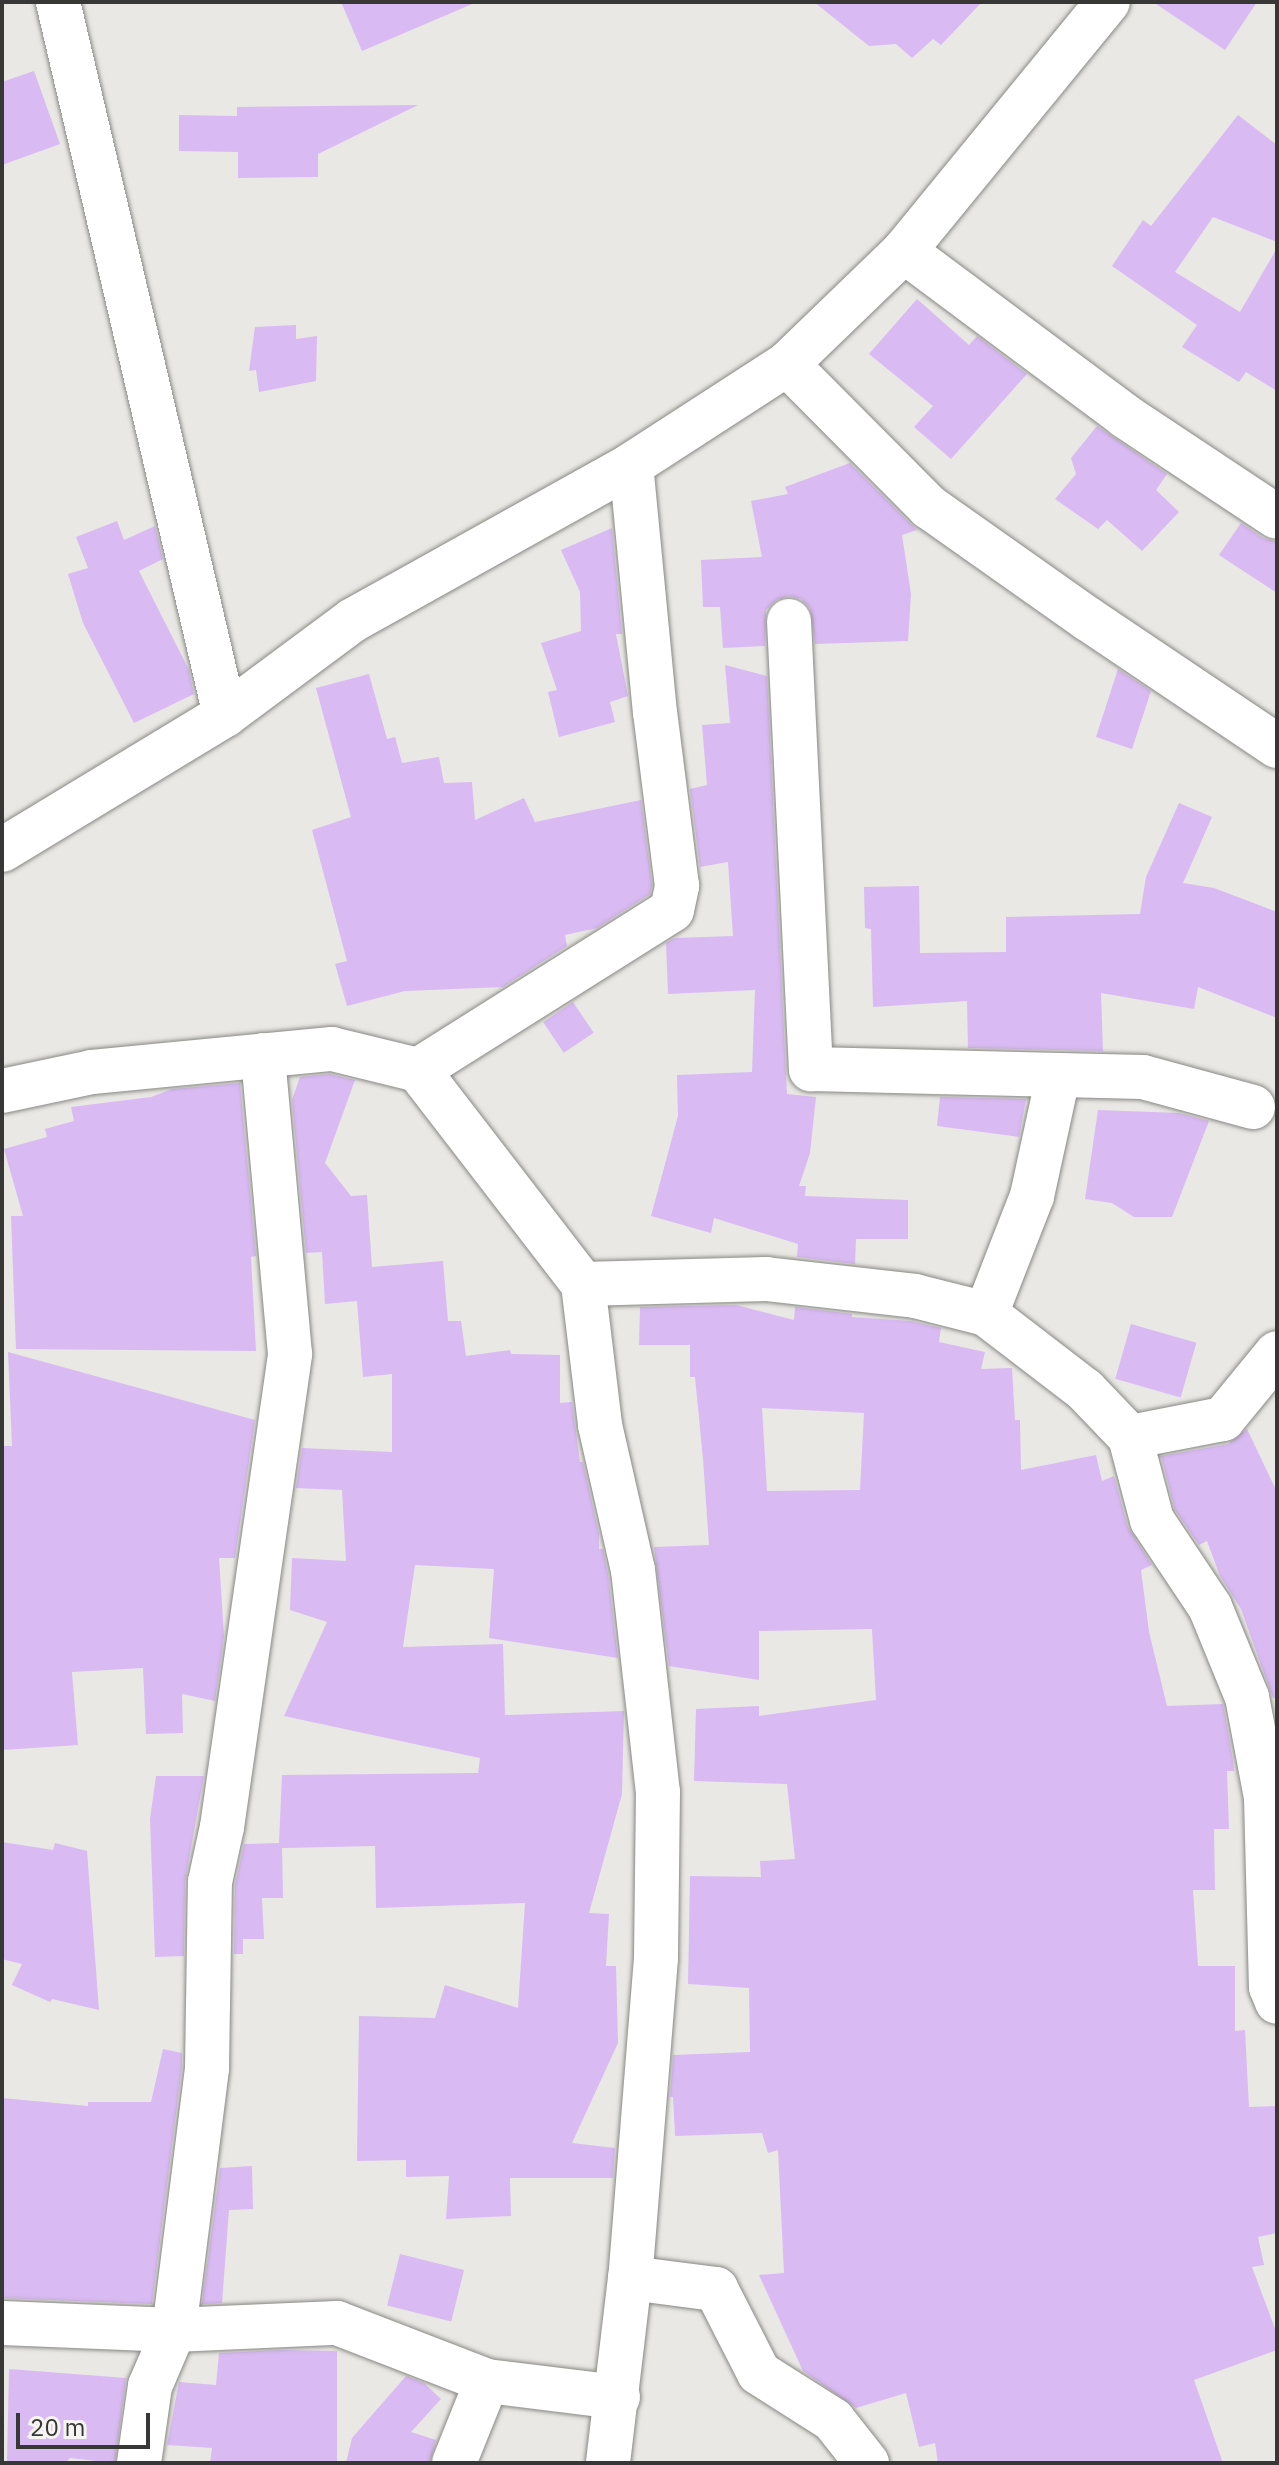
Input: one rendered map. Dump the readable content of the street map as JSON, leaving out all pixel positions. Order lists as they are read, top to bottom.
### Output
{
  "scale_bar": "20 m"
}
